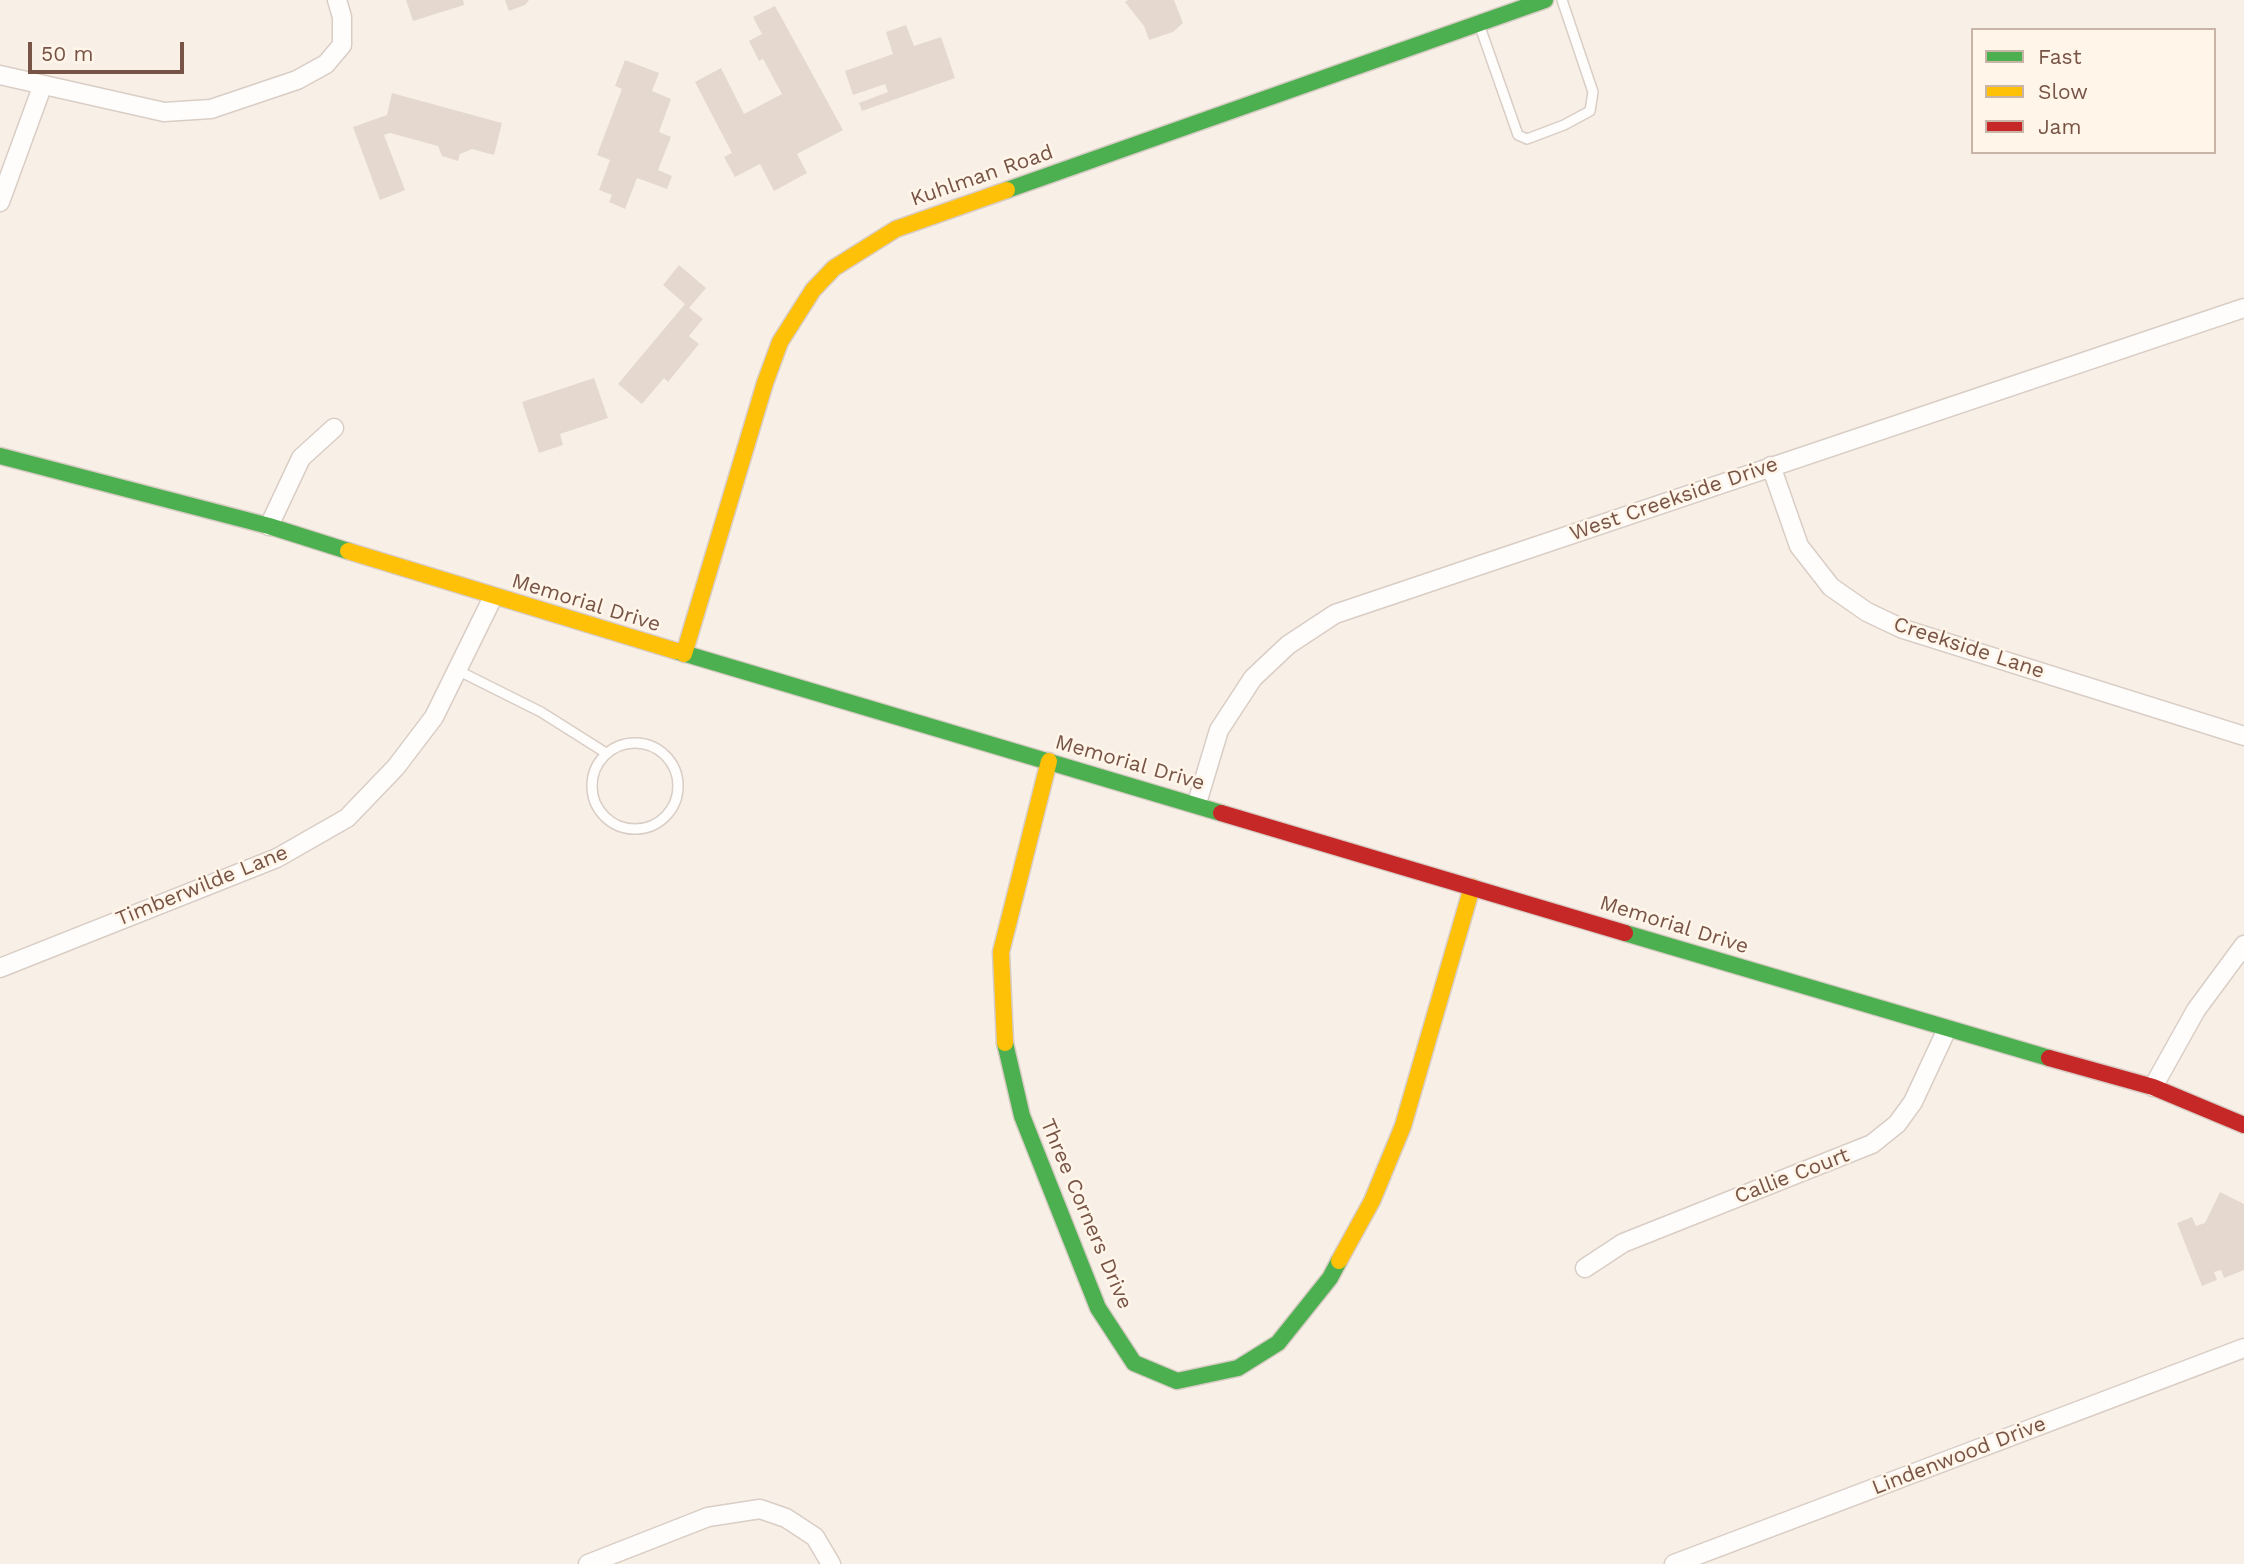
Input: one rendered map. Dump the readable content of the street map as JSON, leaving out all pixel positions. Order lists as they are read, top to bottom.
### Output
{
  "streets": {
    "street": [
      "Kuhlman Road",
      "West Creekside Drive",
      "Memorial Drive",
      "Creekside Lane",
      "Timberwilde Lane",
      "Callie Court",
      "Three Corners Drive",
      "Lindenwood Drive"
    ]
  },
  "crossings": [
    ["Kuhlman Road", "Memorial Drive"],
    ["West Creekside Drive", "Memorial Drive"],
    ["West Creekside Drive", "Creekside Lane"],
    ["Memorial Drive", "Timberwilde Lane"],
    ["Memorial Drive", "Callie Court"],
    ["Memorial Drive", "Three Corners Drive"]
  ],
  "legend": ["Fast", "Slow", "Jam"],
  "scale_bar": "50 m"
}
